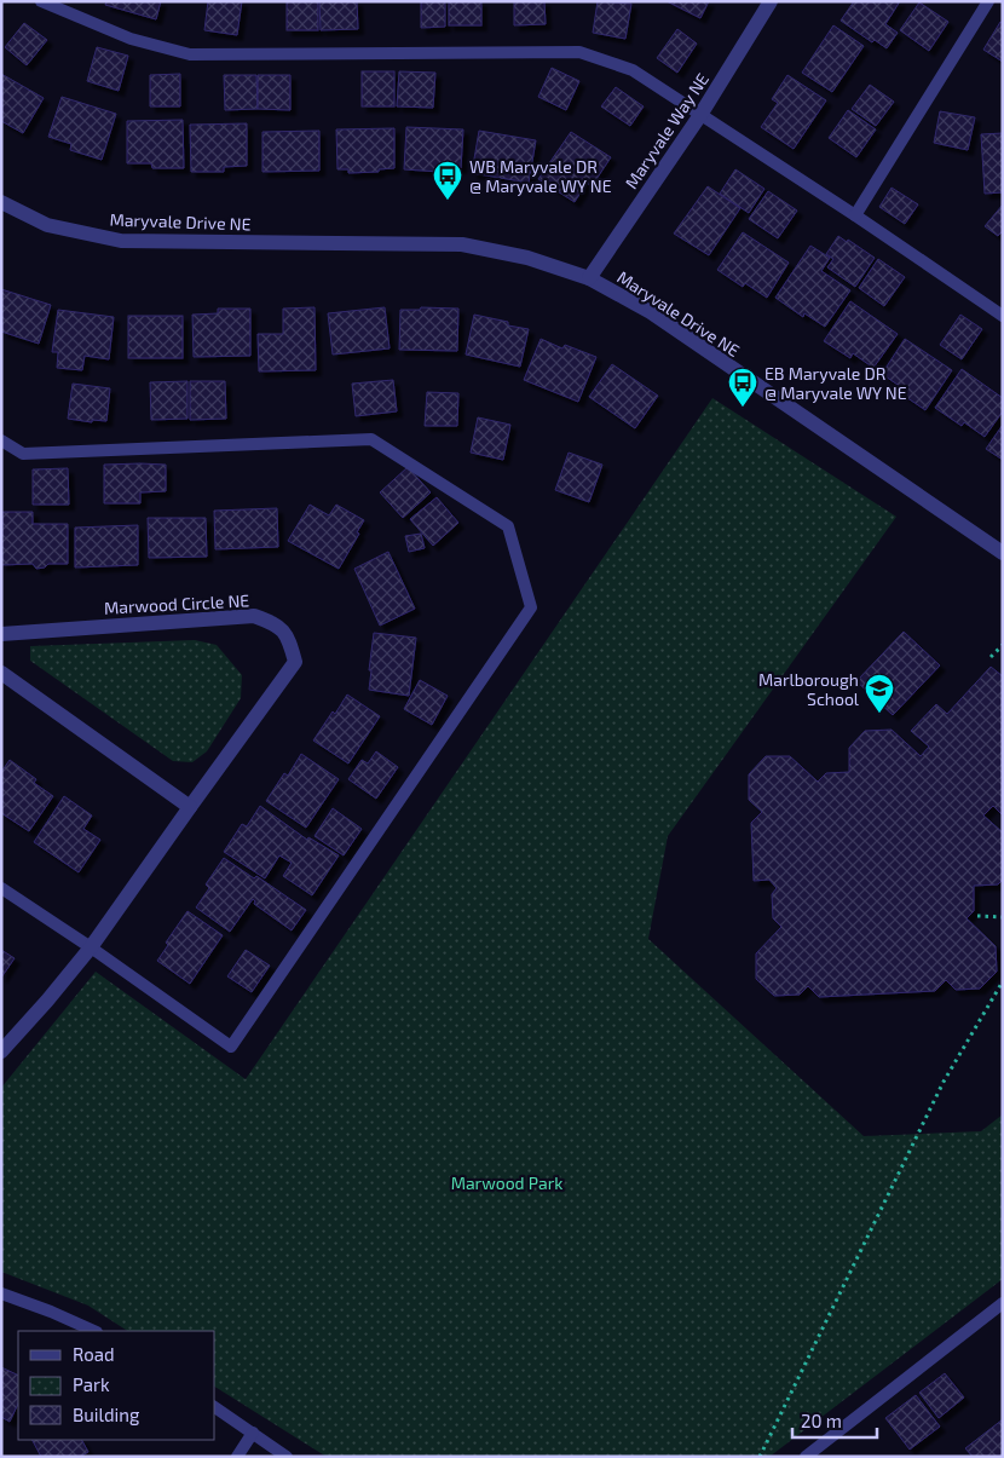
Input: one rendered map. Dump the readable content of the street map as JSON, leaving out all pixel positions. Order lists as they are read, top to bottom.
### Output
{
  "streets": {
    "street": ["Maryvale Way NE", "Maryvale Drive NE", "Marwood Circle NE"]
  },
  "crossings": [
    ["Maryvale Way NE", "Maryvale Drive NE"]
  ],
  "parks": ["Marwood Park"],
  "places": {
    "bus stop": ["WB Maryvale DR @ Maryvale WY NE", "EB Maryvale DR @ Maryvale WY NE"],
    "school or university": ["Marlborough School"]
  },
  "legend": ["Road", "Park", "Building"],
  "scale_bar": "20 m"
}
